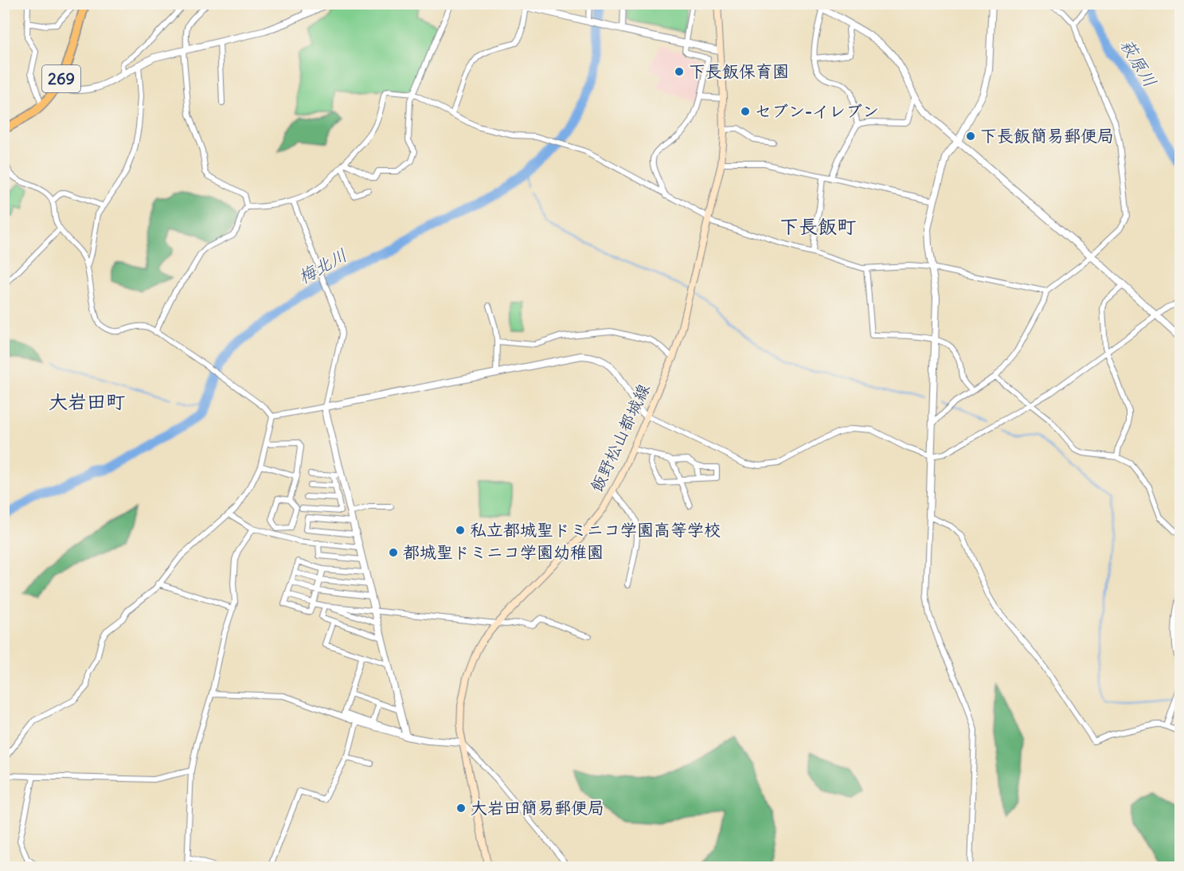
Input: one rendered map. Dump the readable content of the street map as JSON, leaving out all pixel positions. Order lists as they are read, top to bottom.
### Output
{
  "streets": {
    "highway": ["269"],
    "main road": ["飯野松山都城線"]
  },
  "districts": ["下長飯町", "大岩田町"],
  "water": ["萩原川", "梅北川"],
  "places": [
    "下長飯保育園",
    "セブン-イレブン",
    "下長飯簡易郵便局",
    "私立都城聖ドミニコ学園高等学校",
    "都城聖ドミニコ学園幼稚園",
    "大岩田簡易郵便局"
  ]
}
